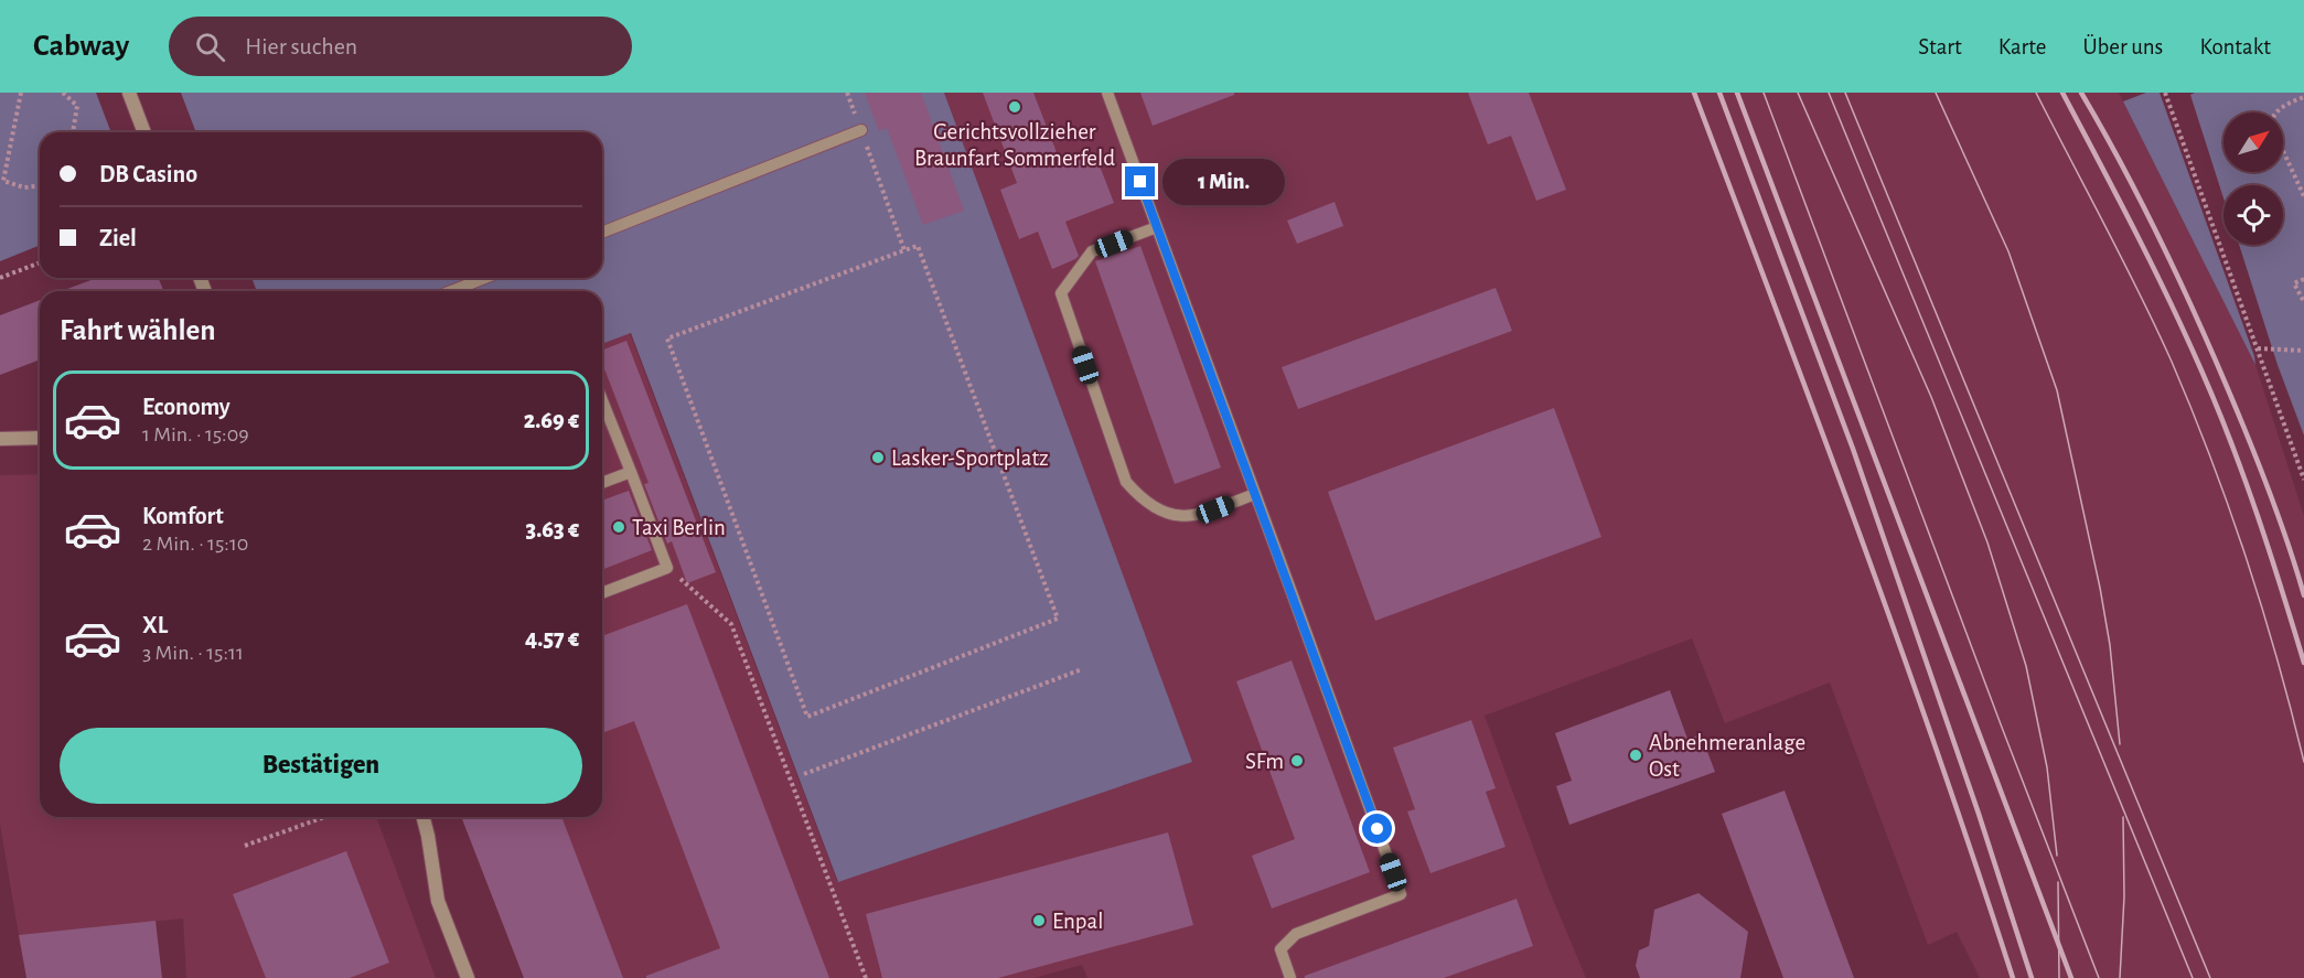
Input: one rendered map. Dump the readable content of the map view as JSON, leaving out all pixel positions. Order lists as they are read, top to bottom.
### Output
{
  "places": [
    "Gerichtsvollzieher Braunfart Sommerfeld",
    "Lasker-Sportplatz",
    "Taxi Berlin",
    "Abnehmeranlage Ost",
    "SFm",
    "Enpal"
  ],
  "north": "top right",
  "page": {
    "header": "Cabway",
    "search": "Hier suchen",
    "nav": [
      "Start",
      "Karte",
      "Über uns",
      "Kontakt"
    ],
    "banner": ["DB Casino", "Ziel"],
    "bubble": "1 Min.",
    "heading": "Fahrt wählen",
    "list": [
      {
        "name": "Economy",
        "note": "1 Min. · 15:09",
        "value": "2.69 €"
      },
      {
        "name": "Komfort",
        "note": "2 Min. · 15:10",
        "value": "3.63 €"
      },
      {
        "name": "XL",
        "note": "3 Min. · 15:11",
        "value": "4.57 €"
      }
    ],
    "buttons": "Bestätigen"
  }
}
